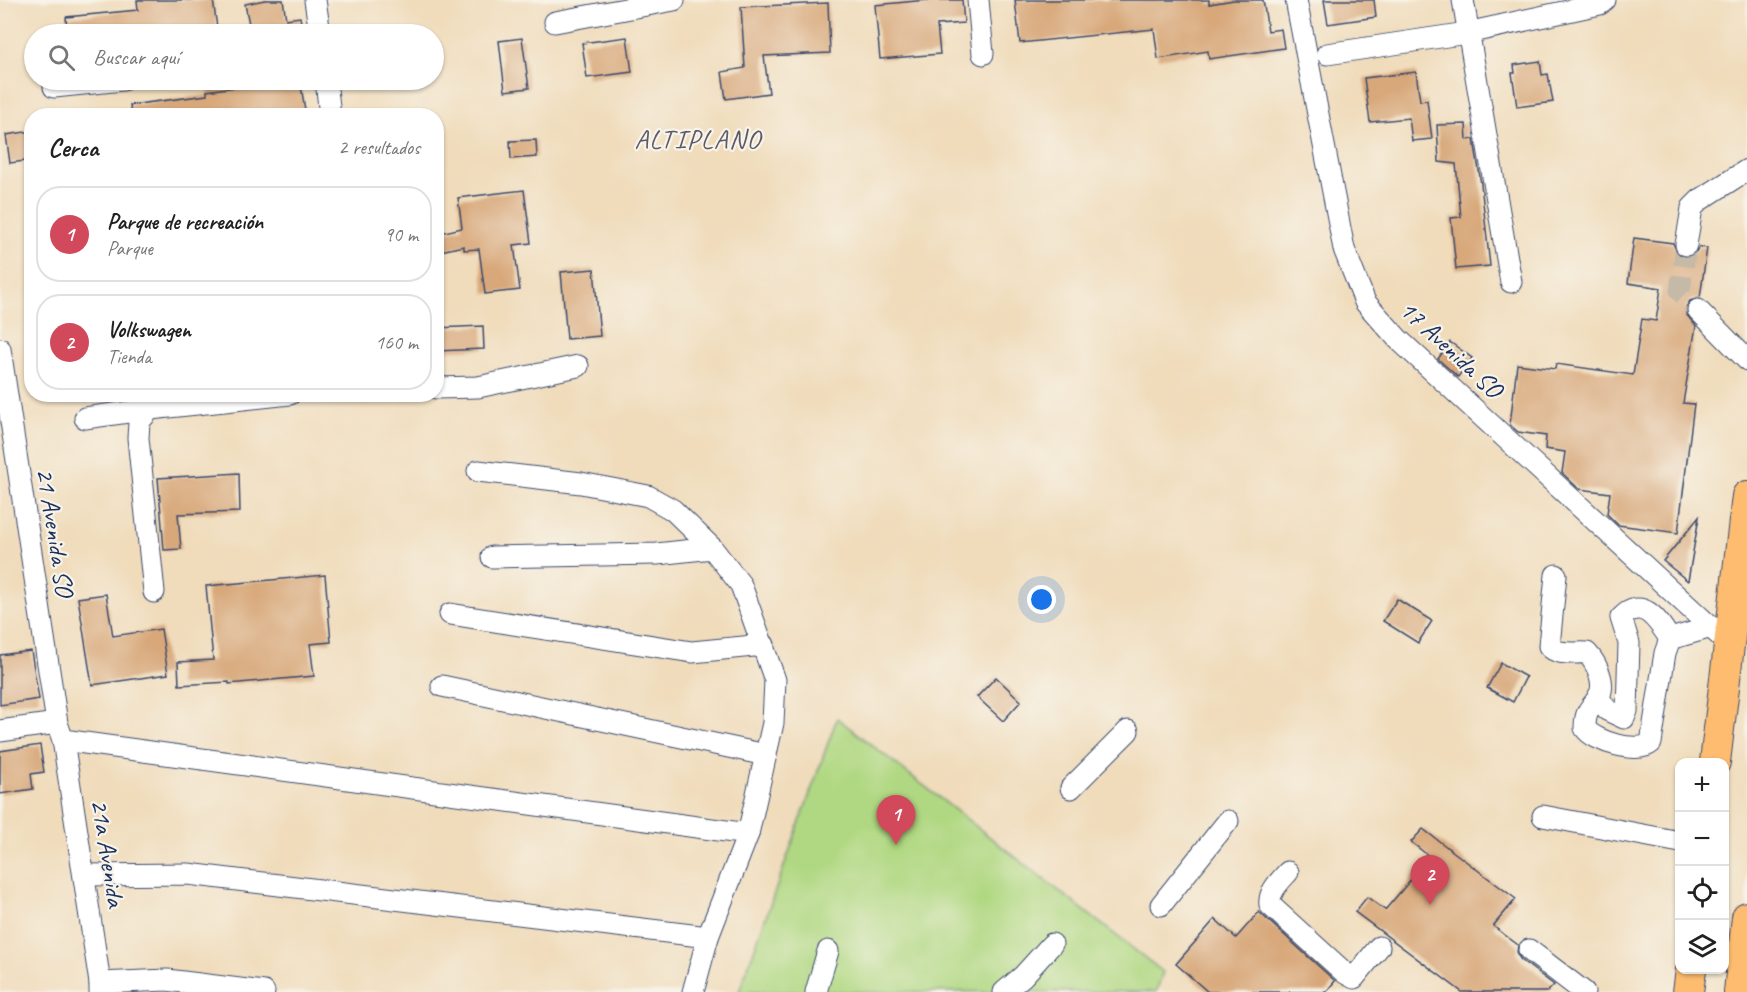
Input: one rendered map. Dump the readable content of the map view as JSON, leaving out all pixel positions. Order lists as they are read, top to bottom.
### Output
{
  "streets": {
    "street": ["17 Avenida SO", "21 Avenida SO", "21a Avenida"]
  },
  "crossings": [
    ["21 Avenida SO", "21a Avenida"]
  ],
  "districts": ["ALTIPLANO"],
  "page": {
    "search": "Buscar aquí",
    "heading": ["Cerca", "2 resultados"],
    "list": [
      {
        "mark": "1",
        "name": "Parque de recreación",
        "note": "Parque",
        "value": "90 m"
      },
      {
        "mark": "2",
        "name": "Volkswagen",
        "note": "Tienda",
        "value": "160 m"
      }
    ],
    "map_buttons": ["+", "−"],
    "pins": ["1", "2"]
  }
}
